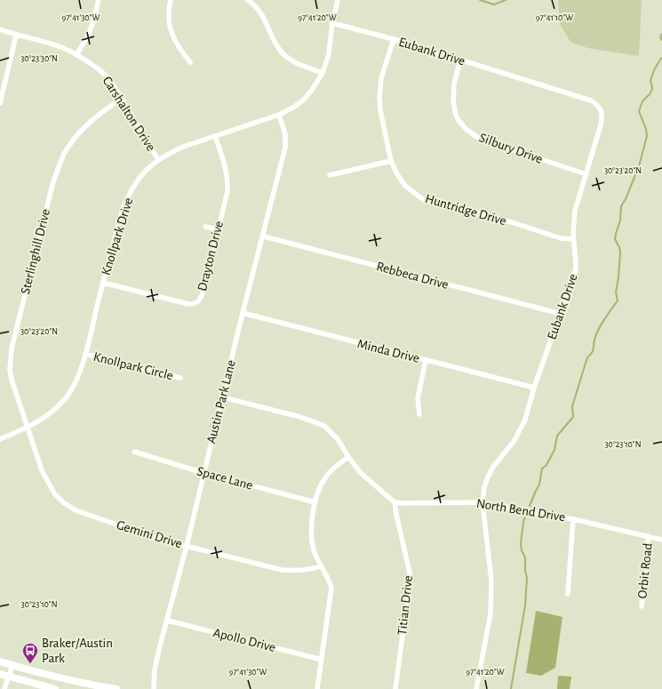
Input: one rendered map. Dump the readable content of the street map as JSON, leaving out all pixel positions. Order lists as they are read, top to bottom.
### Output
{
  "streets": {
    "street": [
      "Eubank Drive",
      "Carshalton Drive",
      "Silbury Drive",
      "Huntridge Drive",
      "Knollpark Drive",
      "Sterlinghill Drive",
      "Drayton Drive",
      "Rebbeca Drive",
      "Minda Drive",
      "Knollpark Circle",
      "Austin Park Lane",
      "Space Lane",
      "North Bend Drive",
      "Gemini Drive",
      "Orbit Road",
      "Titian Drive",
      "Apollo Drive"
    ]
  },
  "crossings": [
    ["Eubank Drive", "Silbury Drive"],
    ["Eubank Drive", "Huntridge Drive"],
    ["Eubank Drive", "Knollpark Drive"],
    ["Eubank Drive", "Rebbeca Drive"],
    ["Eubank Drive", "Minda Drive"],
    ["Eubank Drive", "North Bend Drive"],
    ["Carshalton Drive", "Knollpark Drive"],
    ["Carshalton Drive", "Sterlinghill Drive"],
    ["Knollpark Drive", "Sterlinghill Drive"],
    ["Knollpark Drive", "Drayton Drive"],
    ["Knollpark Drive", "Knollpark Circle"],
    ["Knollpark Drive", "Austin Park Lane"],
    ["Knollpark Drive", "Gemini Drive"],
    ["Sterlinghill Drive", "Gemini Drive"],
    ["Rebbeca Drive", "Austin Park Lane"],
    ["Minda Drive", "Austin Park Lane"],
    ["Austin Park Lane", "Space Lane"],
    ["Austin Park Lane", "Gemini Drive"],
    ["Austin Park Lane", "Apollo Drive"],
    ["North Bend Drive", "Orbit Road"],
    ["North Bend Drive", "Titian Drive"]
  ],
  "places": {
    "bus stop": ["Braker/Austin Park"]
  },
  "coordinates": [
    "97°41'30\"W",
    "97°41'20\"W",
    "97°41'10\"W",
    "30°23'30\"N",
    "30°23'20\"N",
    "30°23'10\"N"
  ]
}
